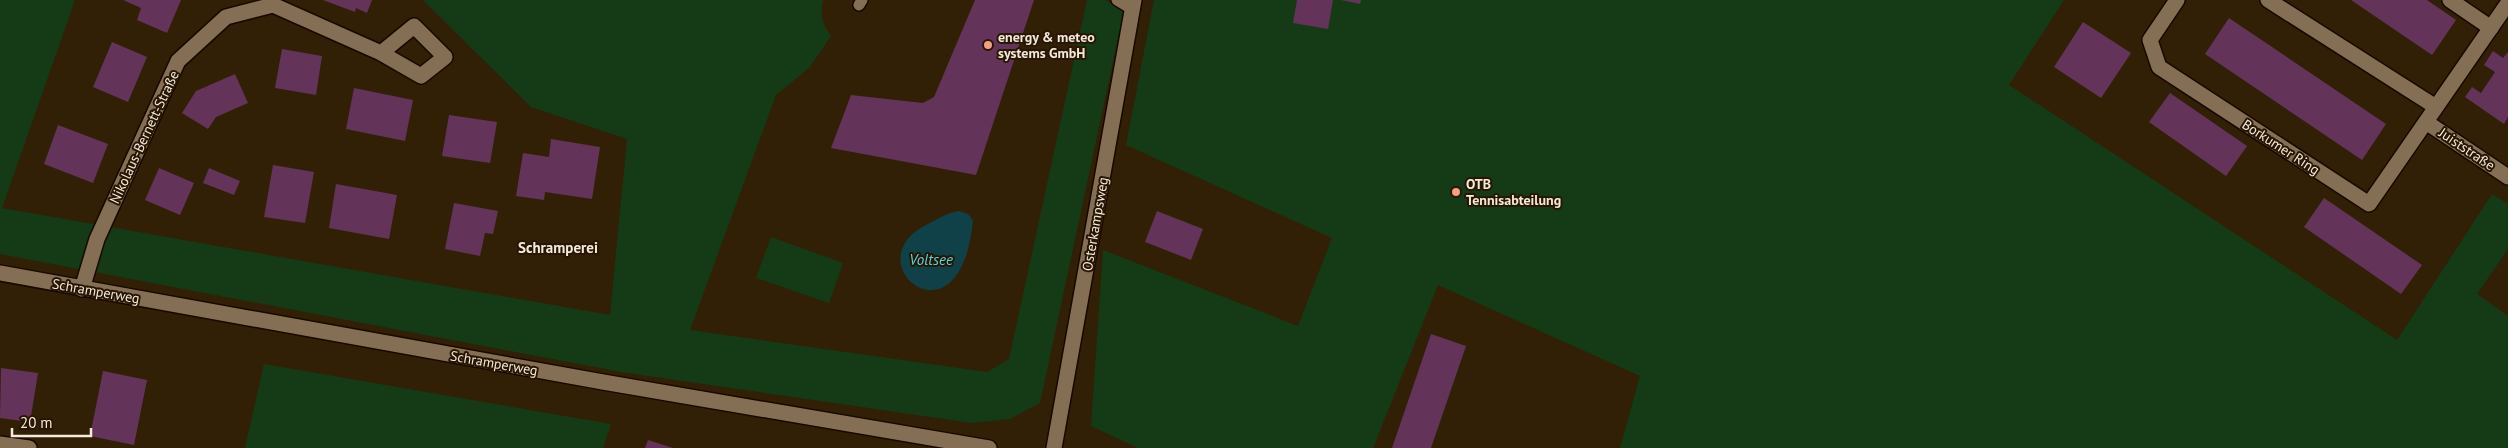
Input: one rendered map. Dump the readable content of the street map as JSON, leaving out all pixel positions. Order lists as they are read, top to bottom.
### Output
{
  "streets": {
    "street": [
      "Nikolaus-Bernett-Straße",
      "Borkumer Ring",
      "Juiststraße",
      "Osterkampsweg",
      "Schramperweg"
    ]
  },
  "crossings": [
    ["Nikolaus-Bernett-Straße", "Schramperweg"],
    ["Borkumer Ring", "Juiststraße"]
  ],
  "districts": ["Schramperei"],
  "water": ["Voltsee"],
  "places": ["energy & meteo systems GmbH", "OTB Tennisabteilung"],
  "scale_bar": "20 m"
}
